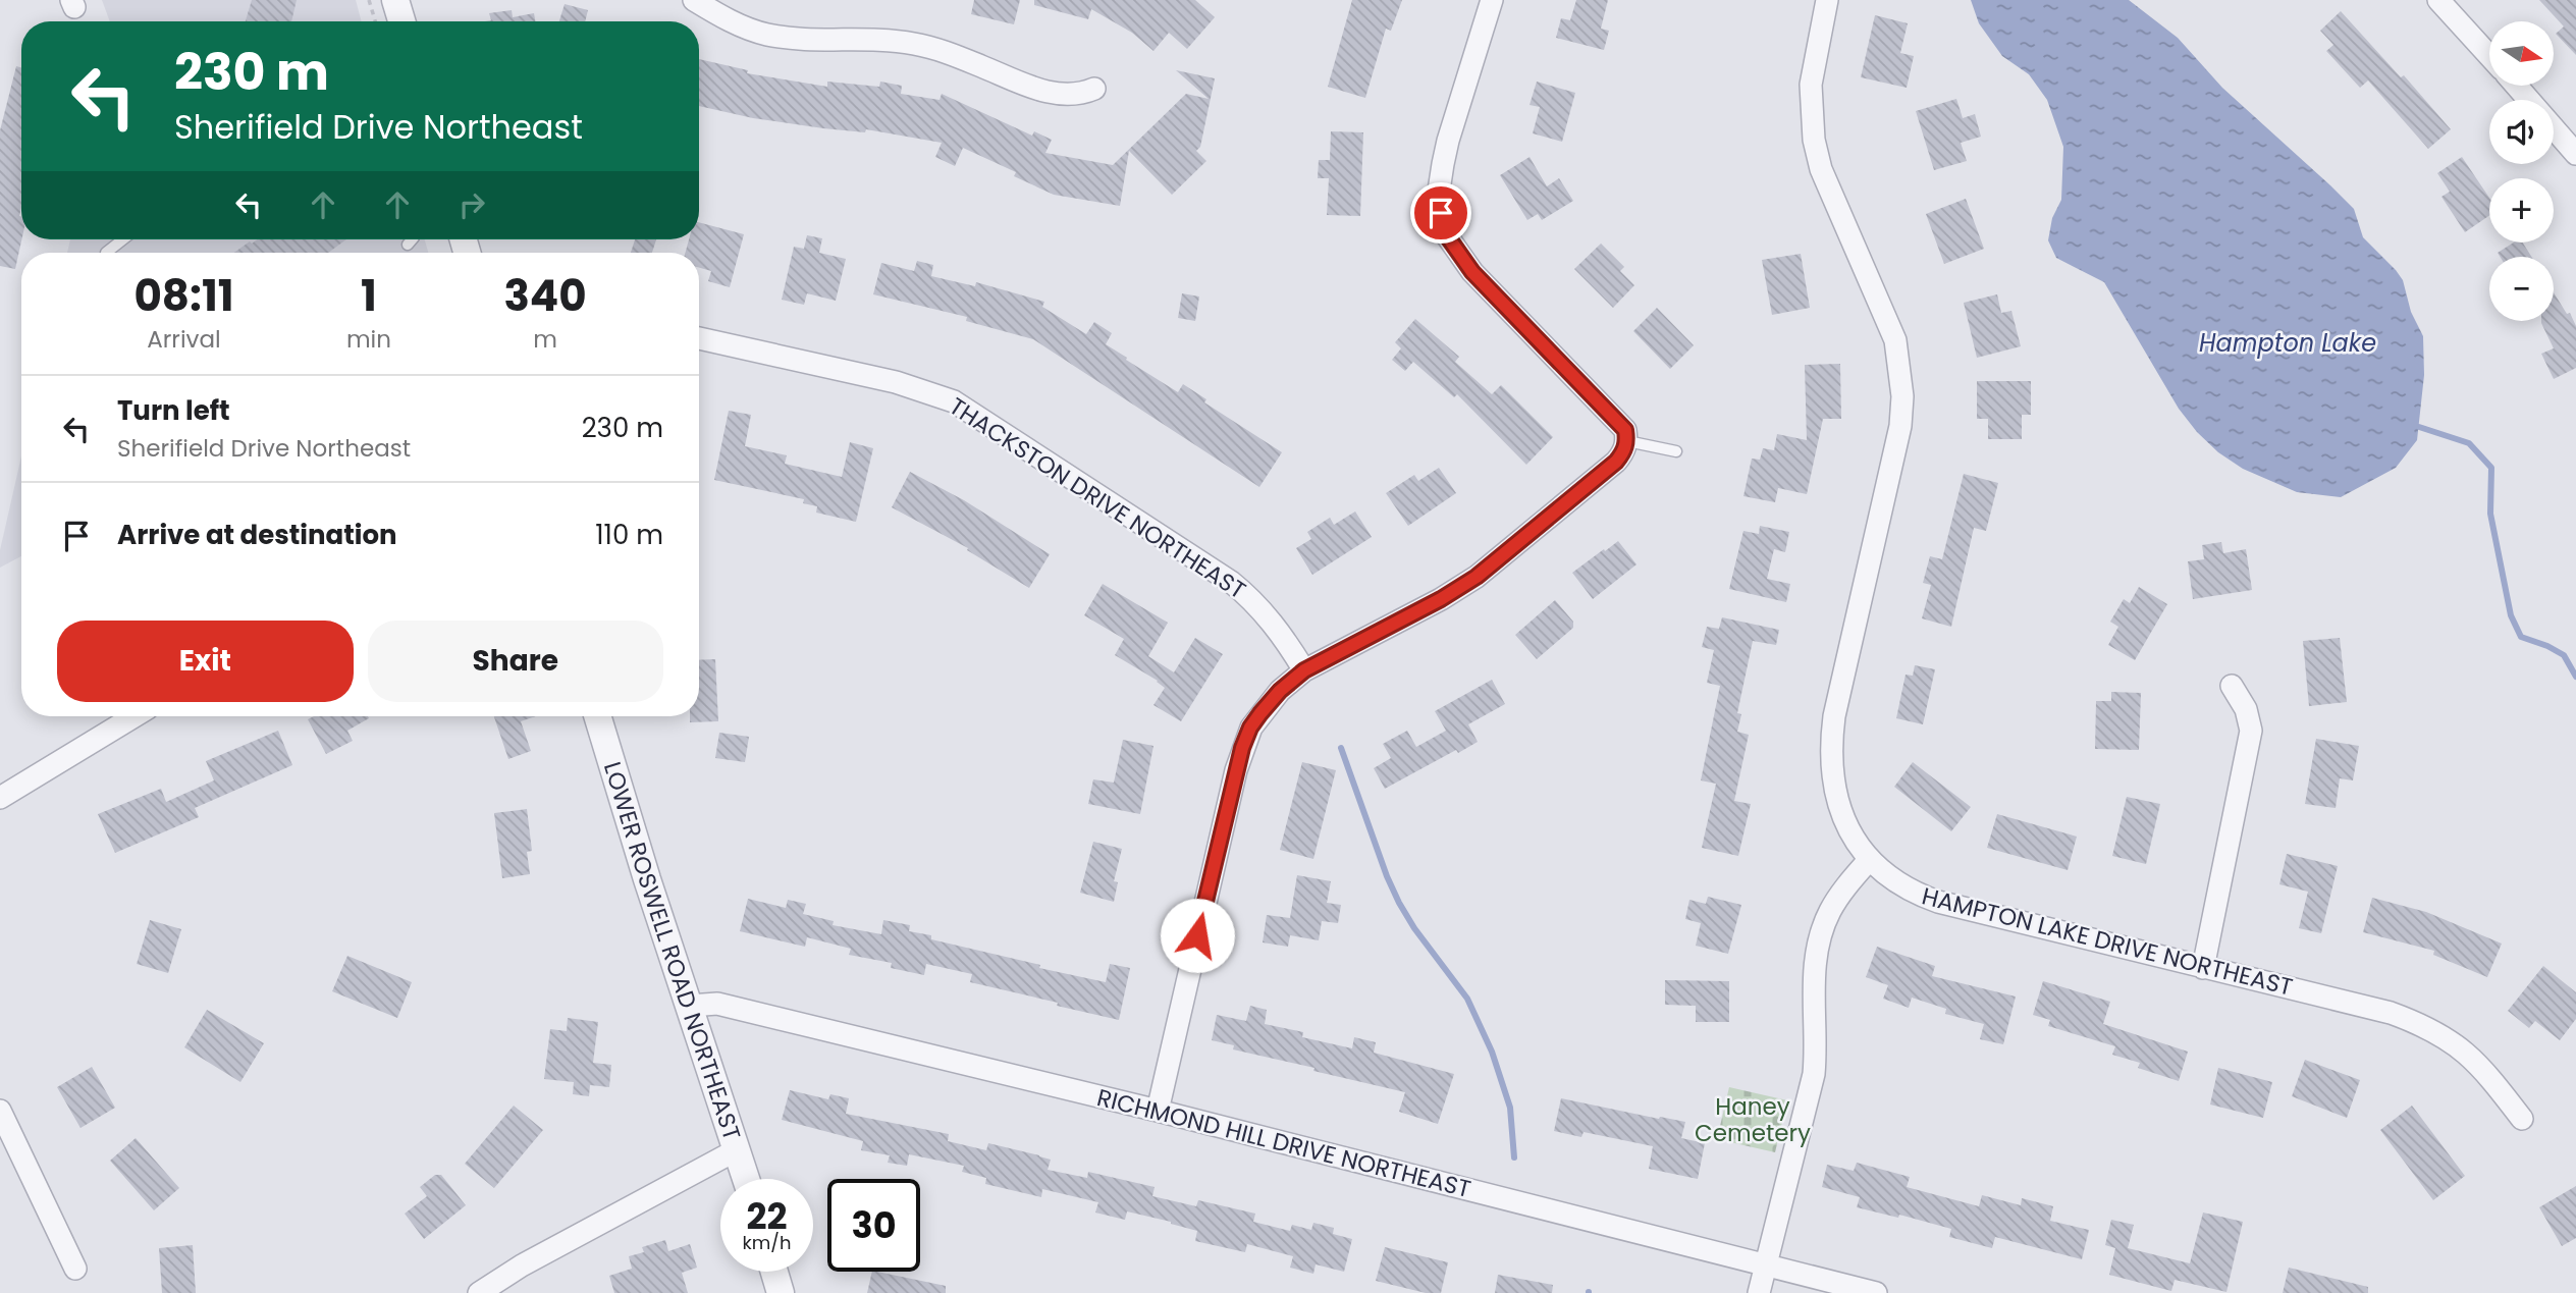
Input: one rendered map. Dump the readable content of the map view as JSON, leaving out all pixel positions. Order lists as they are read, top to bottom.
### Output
{
  "streets": {
    "street": [
      "THACKSTON DRIVE NORTHEAST",
      "HAMPTON LAKE DRIVE NORTHEAST",
      "LOWER ROSWELL ROAD NORTHEAST",
      "RICHMOND HILL DRIVE NORTHEAST"
    ]
  },
  "crossings": [
    ["LOWER ROSWELL ROAD NORTHEAST", "RICHMOND HILL DRIVE NORTHEAST"]
  ],
  "water": ["Hampton Lake"],
  "parks": ["Haney Cemetery"],
  "north": "right",
  "page": {
    "map_buttons": ["+", "−"],
    "turn": ["230 m", "Sherifield Drive Northeast"],
    "eta": [
      "08:11",
      "Arrival",
      "1",
      "min",
      "340",
      "m"
    ],
    "list": [
      {
        "name": "Turn left",
        "note": "Sherifield Drive Northeast",
        "value": "230 m"
      },
      {
        "name": "Arrive at destination",
        "value": "110 m"
      }
    ],
    "buttons": ["Exit", "Share"],
    "speed": "22 km/h",
    "limit": "30"
  }
}
